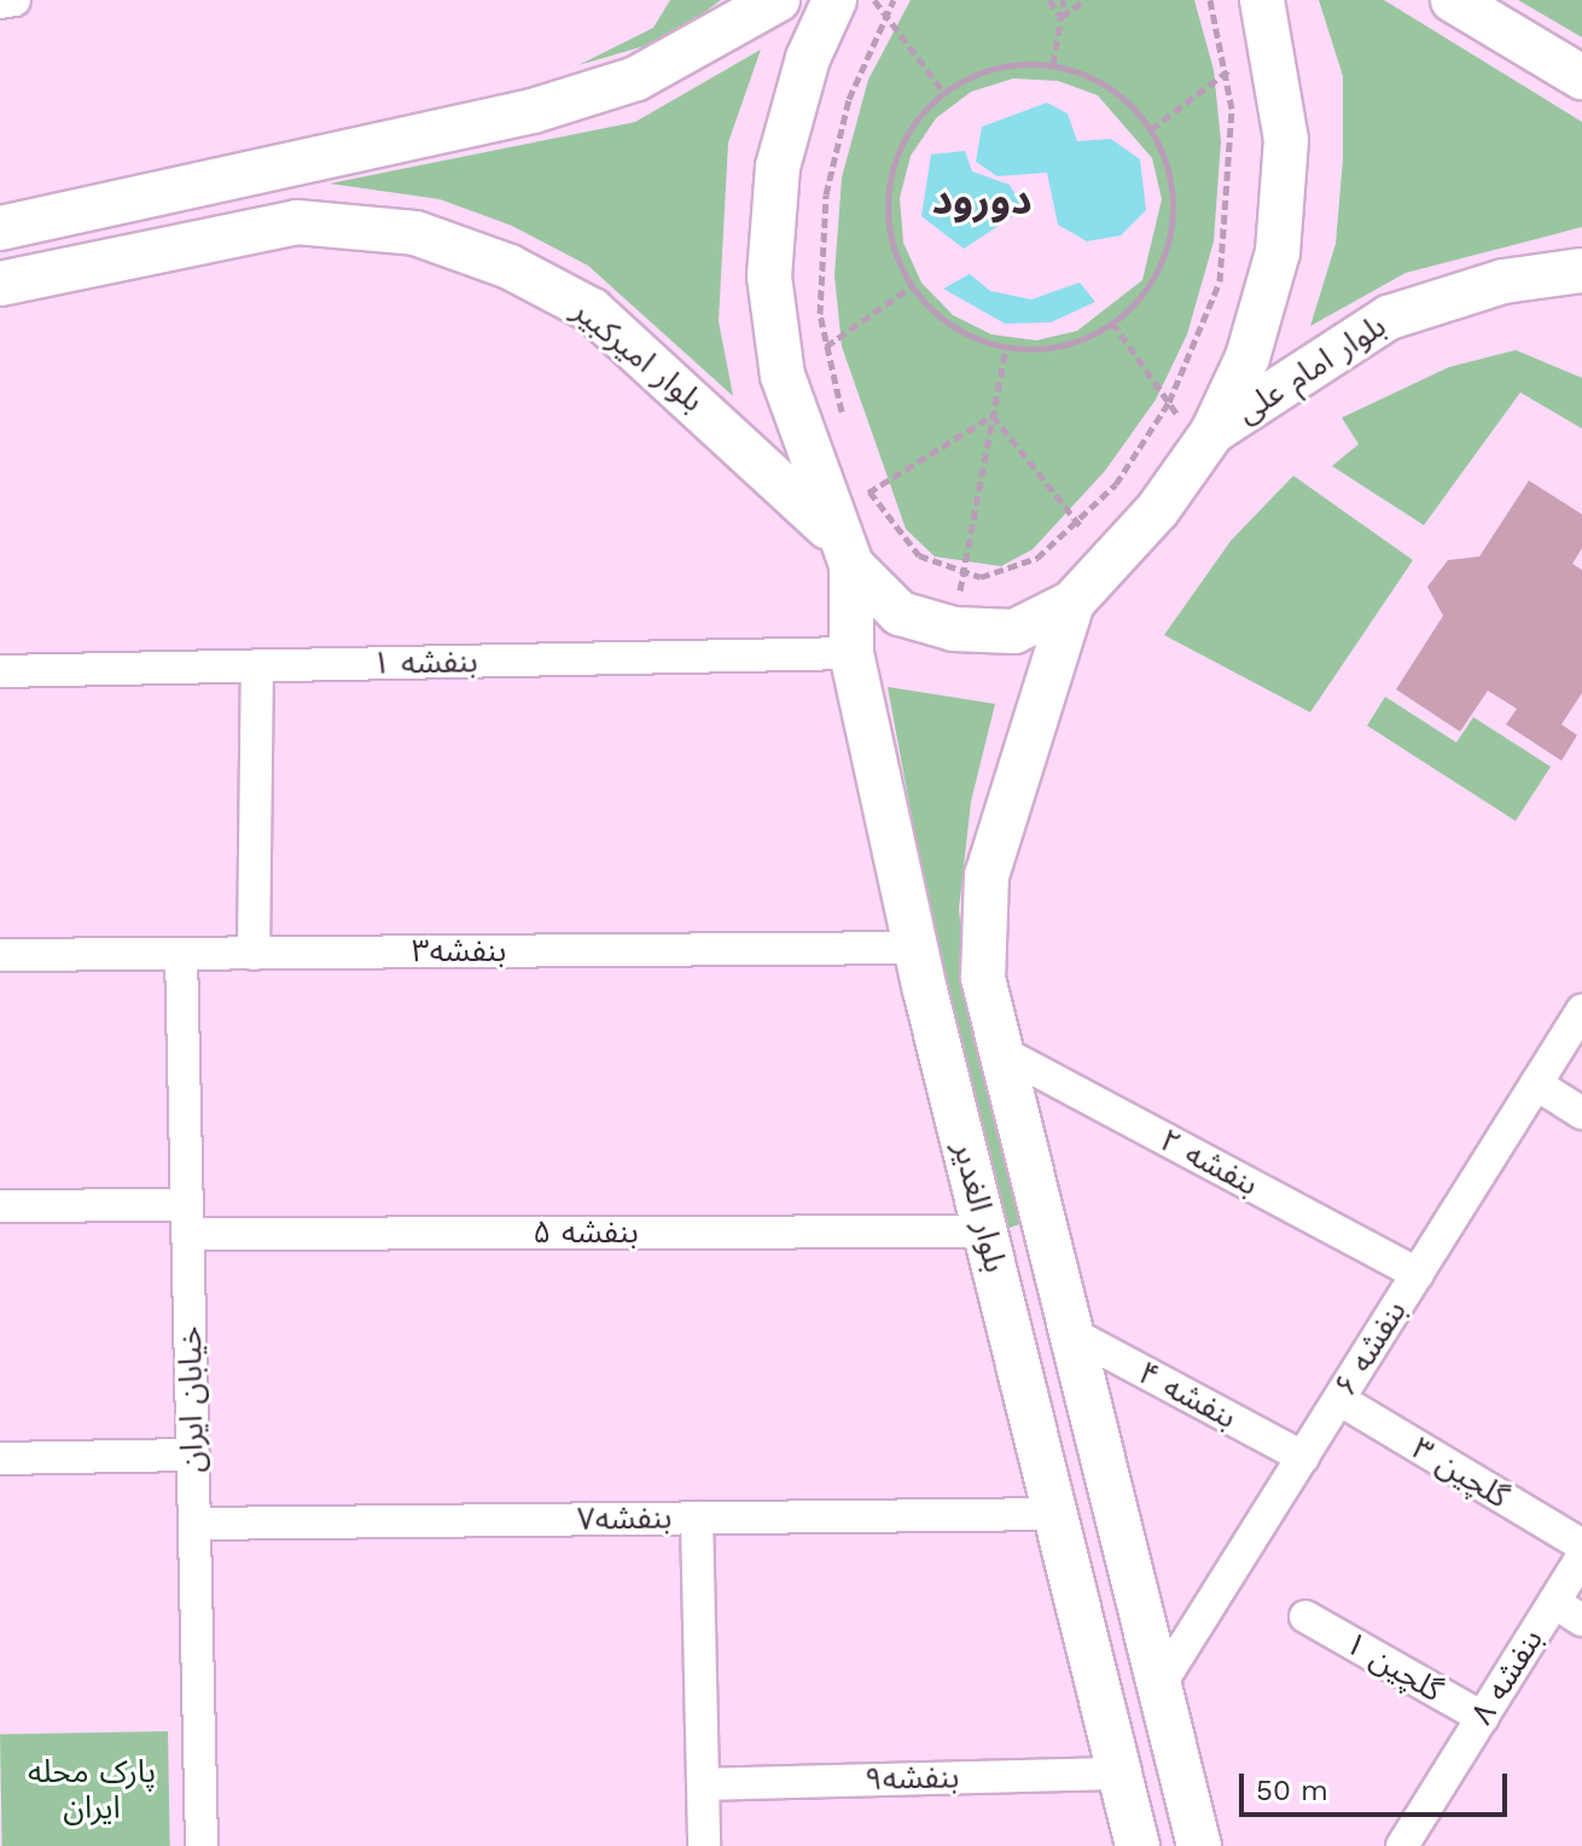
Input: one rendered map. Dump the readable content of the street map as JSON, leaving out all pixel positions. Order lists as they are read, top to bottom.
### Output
{
  "streets": {
    "main road": ["بلوار امیرکبیر", "بلوار امام علی", "بلوار الغدیر"],
    "street": [
      "بنفشه ۱",
      "بنفشه۳",
      "بنفشه ۲",
      "بنفشه ۵",
      "بنفشه ۶",
      "بنفشه ۴",
      "خیابان ایران",
      "گلچین ۳",
      "بنفشه۷",
      "گلچین ۱",
      "بنفشه ۸",
      "بنفشه۹"
    ]
  },
  "crossings": [
    ["بلوار امیرکبیر", "بلوار الغدیر"],
    ["بنفشه ۱", "بلوار الغدیر"],
    ["بنفشه۳", "بلوار الغدیر"],
    ["بنفشه۳", "خیابان ایران"],
    ["بنفشه ۲", "بلوار الغدیر"],
    ["بنفشه ۲", "بنفشه ۶"],
    ["بلوار الغدیر", "بنفشه ۵"],
    ["بلوار الغدیر", "بنفشه ۶"],
    ["بلوار الغدیر", "بنفشه ۴"],
    ["بلوار الغدیر", "بنفشه۷"],
    ["بلوار الغدیر", "بنفشه۹"],
    ["بنفشه ۵", "خیابان ایران"],
    ["بنفشه ۶", "بنفشه ۴"],
    ["بنفشه ۶", "گلچین ۳"],
    ["خیابان ایران", "بنفشه۷"],
    ["گلچین ۱", "بنفشه ۸"]
  ],
  "districts": ["دورود"],
  "parks": ["پارک محله ایران"],
  "scale_bar": "50 m"
}
